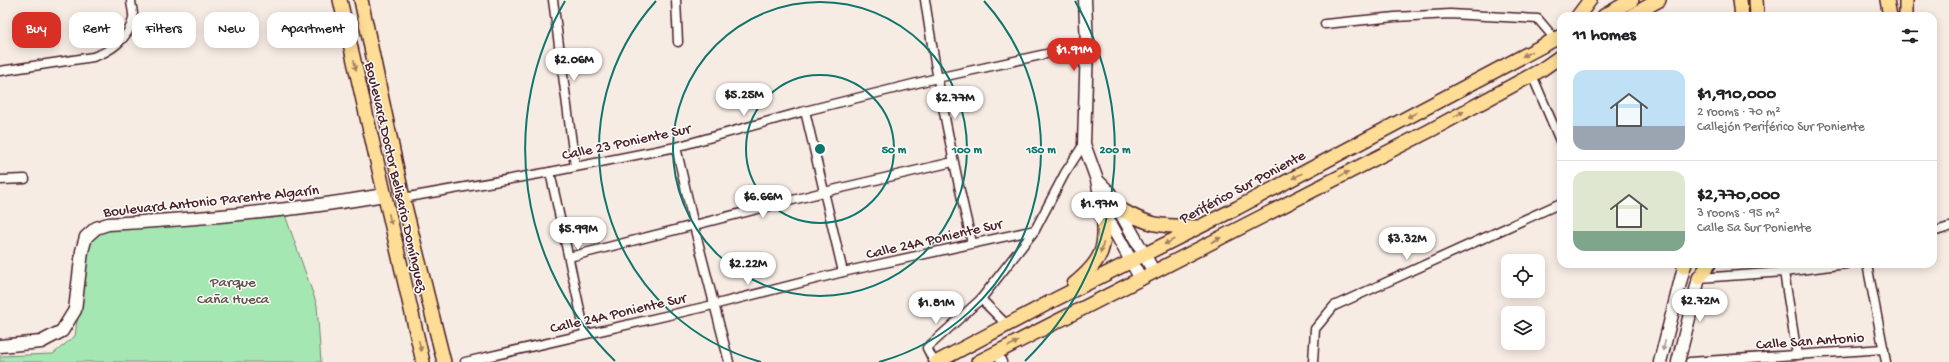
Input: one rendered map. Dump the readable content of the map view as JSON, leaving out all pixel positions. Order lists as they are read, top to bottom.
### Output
{
  "streets": {
    "main road": ["Boulevard Doctor Belisario Domínguez", "Periférico Sur Poniente", "Boulevard Antonio Parente Algarín"],
    "street": ["Calle 23 Poniente Sur", "Calle 24A Poniente Sur", "Calle San Antonio"]
  },
  "crossings": [
    ["Calle 23 Poniente Sur", "Boulevard Doctor Belisario Domínguez"],
    ["Boulevard Doctor Belisario Domínguez", "Boulevard Antonio Parente Algarín"]
  ],
  "parks": ["Parque Caña Hueca"],
  "page": {
    "chip": [
      "Buy",
      "Rent",
      "Filters",
      "New",
      "Apartment"
    ],
    "heading": "11 homes",
    "price": [
      "$1.91M",
      "$2.06M",
      "$5.25M",
      "$2.77M",
      "$6.66M",
      "$1.97M",
      "$5.99M",
      "$3.32M",
      "$2.22M",
      "$2.72M",
      "$1.81M"
    ],
    "list": [
      {
        "name": "$1,910,000",
        "note": "2 rooms · 70 m² · Callejón Periférico Sur Poniente"
      },
      {
        "name": "$2,770,000",
        "note": "3 rooms · 95 m² · Calle 5a Sur Poniente"
      }
    ]
  },
  "rings": [
    "50 m",
    "100 m",
    "150 m",
    "200 m"
  ]
}
